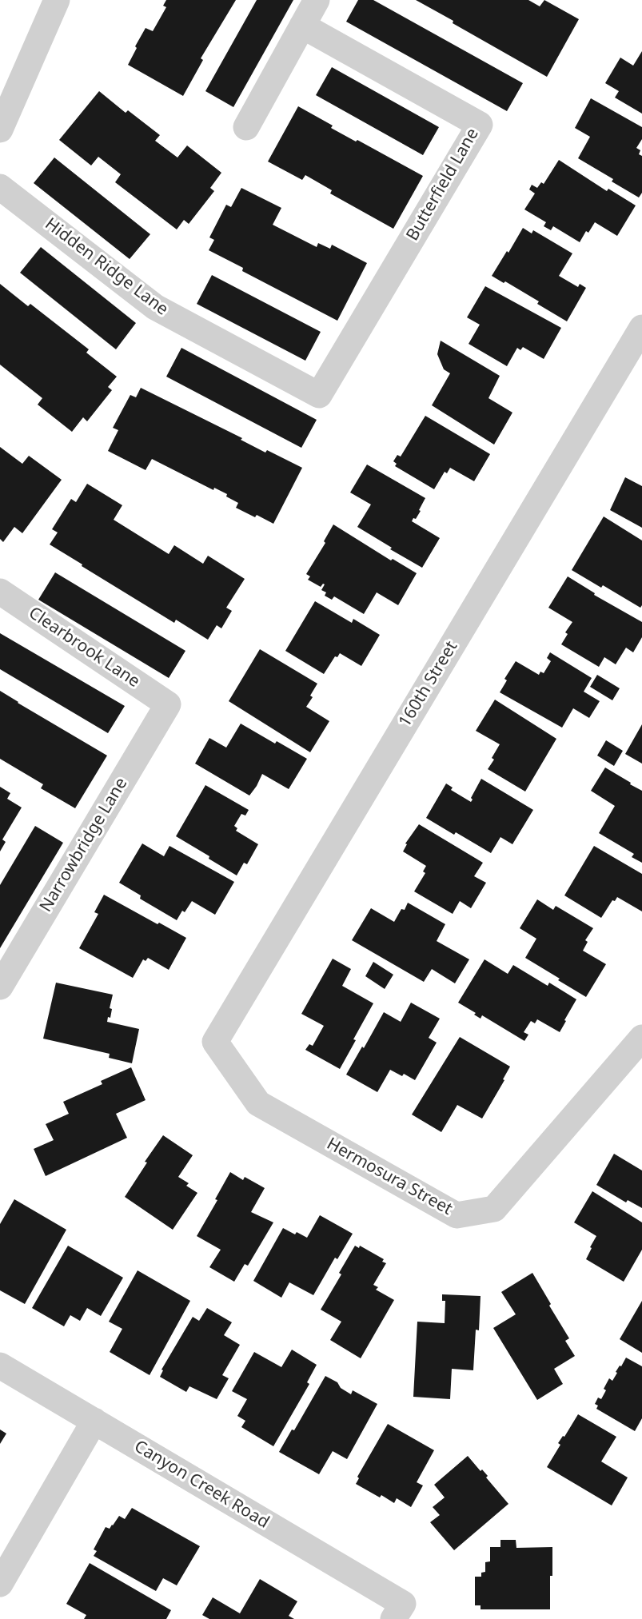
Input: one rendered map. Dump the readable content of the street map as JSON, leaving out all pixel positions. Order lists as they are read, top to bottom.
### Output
{
  "streets": {
    "street": [
      "Butterfield Lane",
      "Hidden Ridge Lane",
      "Clearbrook Lane",
      "160th Street",
      "Narrowbridge Lane",
      "Hermosura Street",
      "Canyon Creek Road"
    ]
  },
  "crossings": [
    ["Butterfield Lane", "Hidden Ridge Lane"],
    ["Clearbrook Lane", "Narrowbridge Lane"],
    ["160th Street", "Hermosura Street"]
  ]
}
